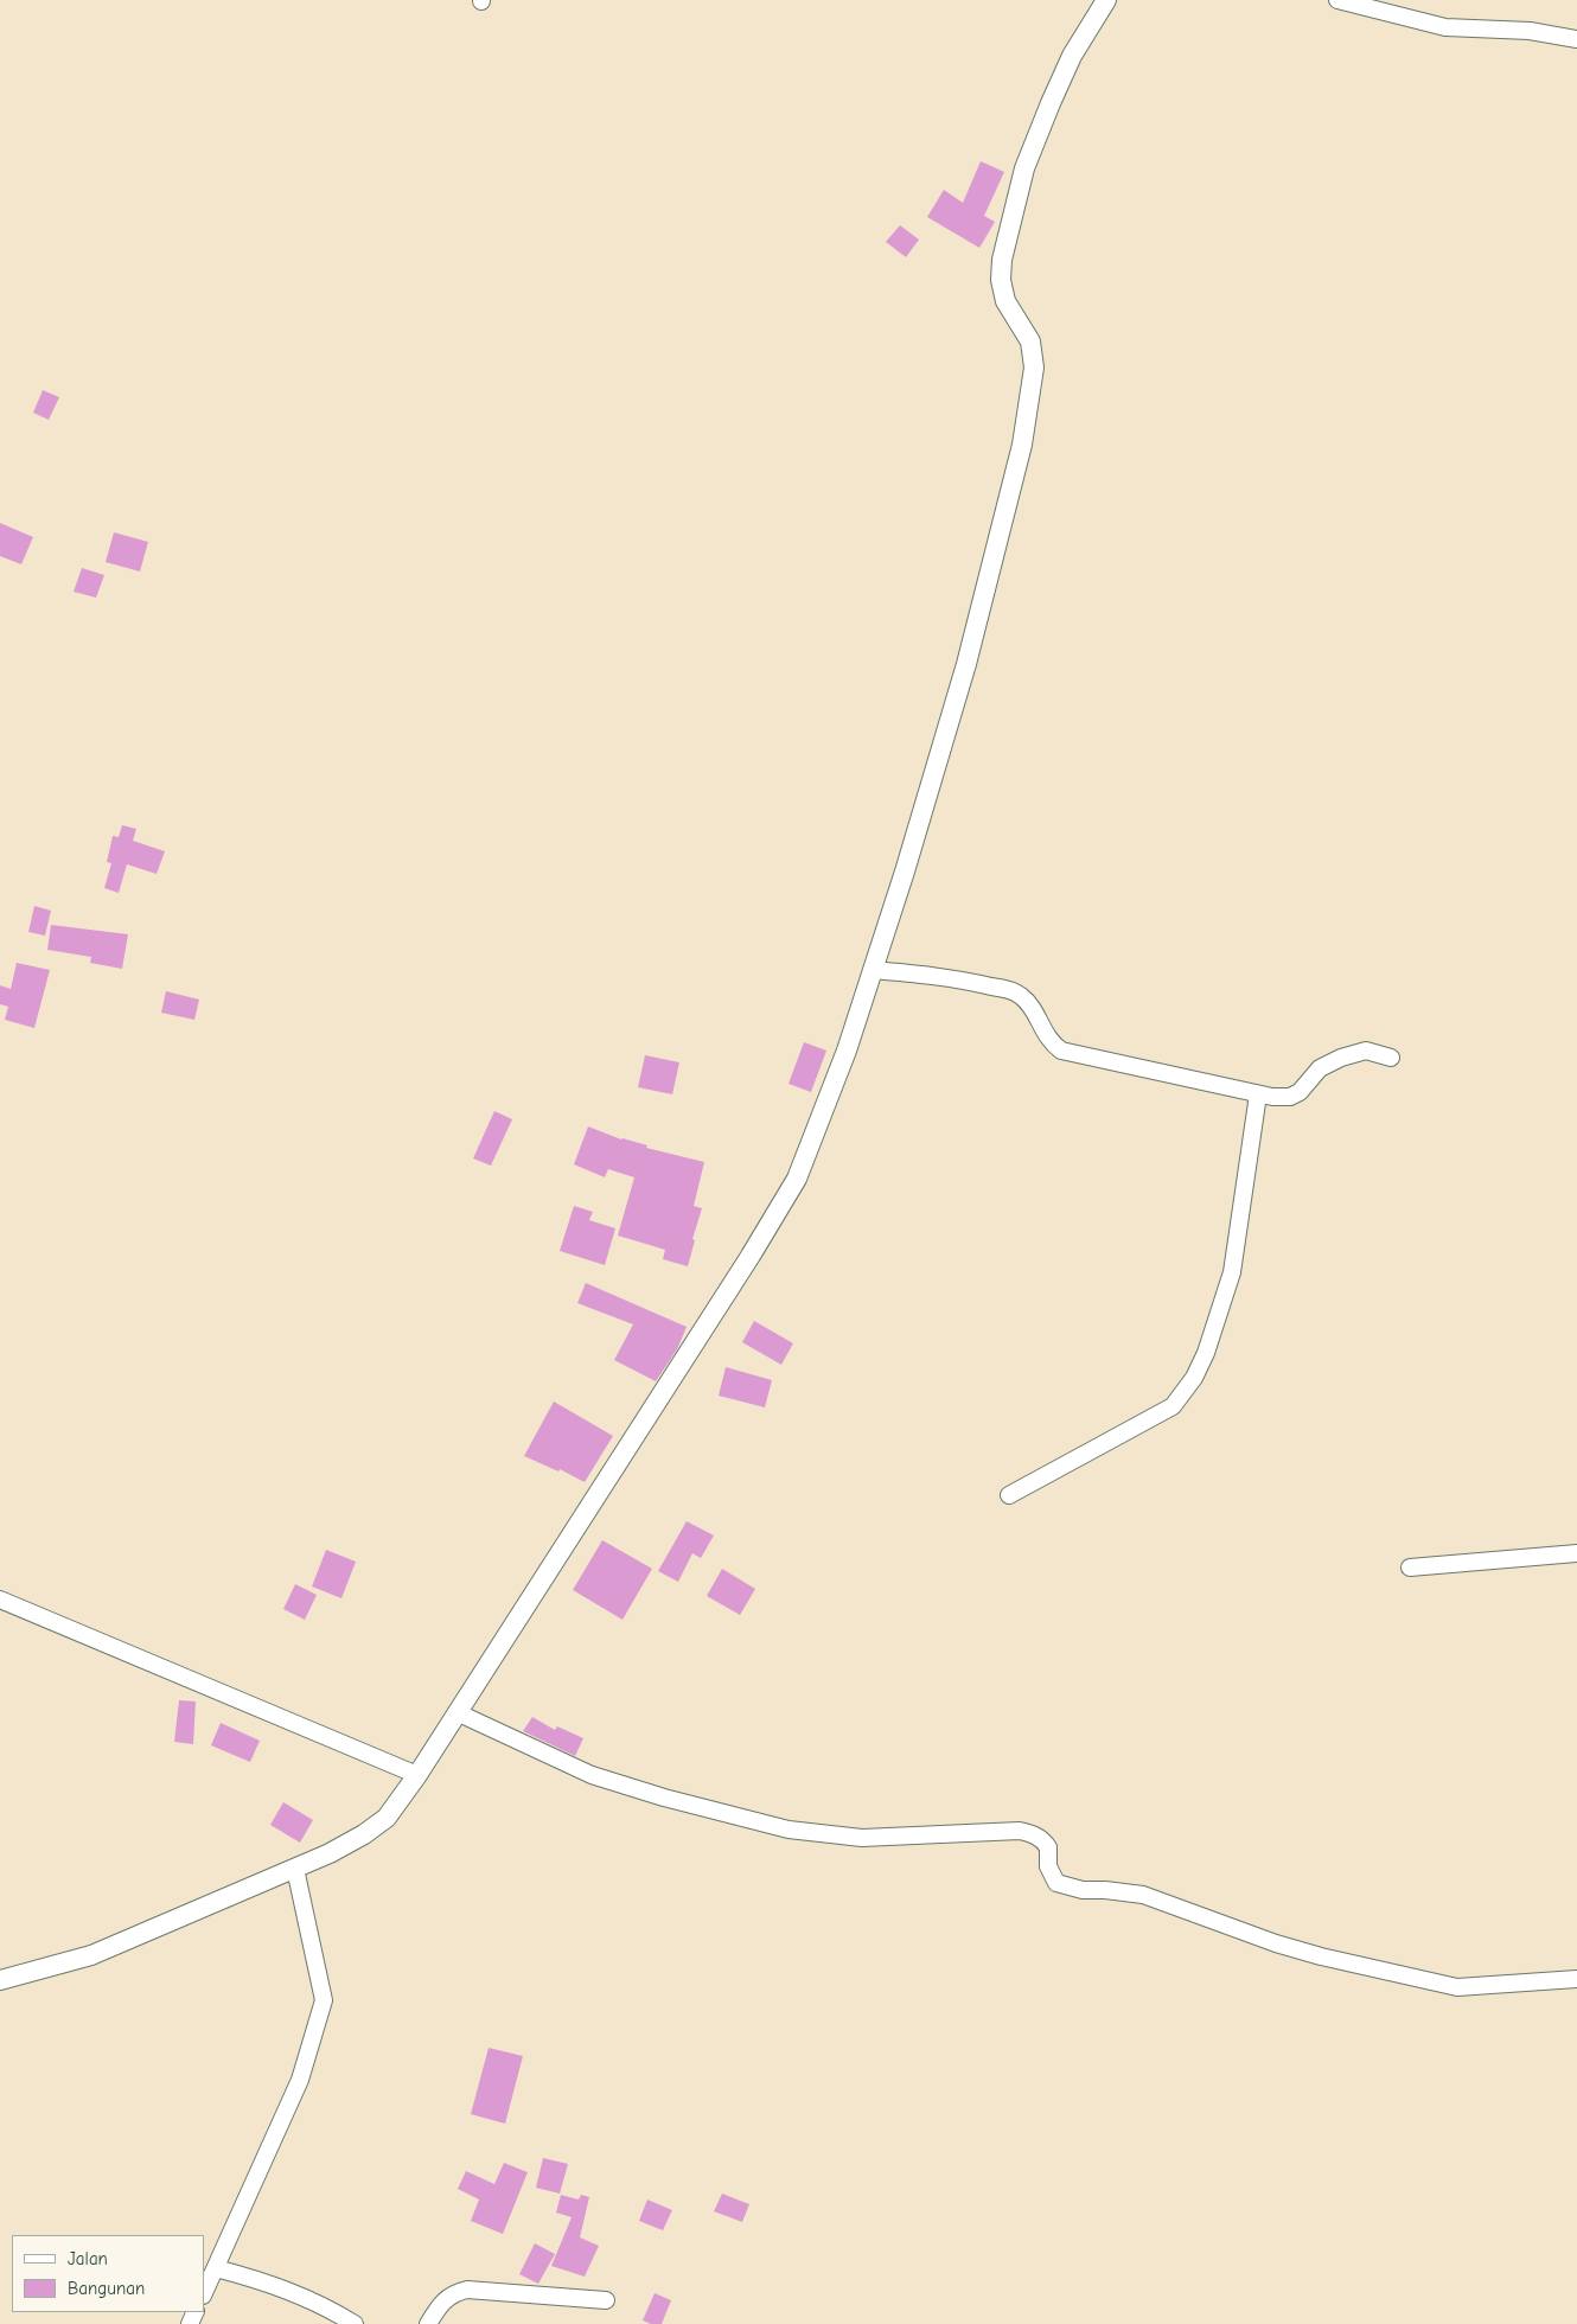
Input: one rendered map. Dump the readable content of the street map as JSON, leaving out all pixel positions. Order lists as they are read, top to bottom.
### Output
{
  "legend": ["Jalan", "Bangunan"]
}
